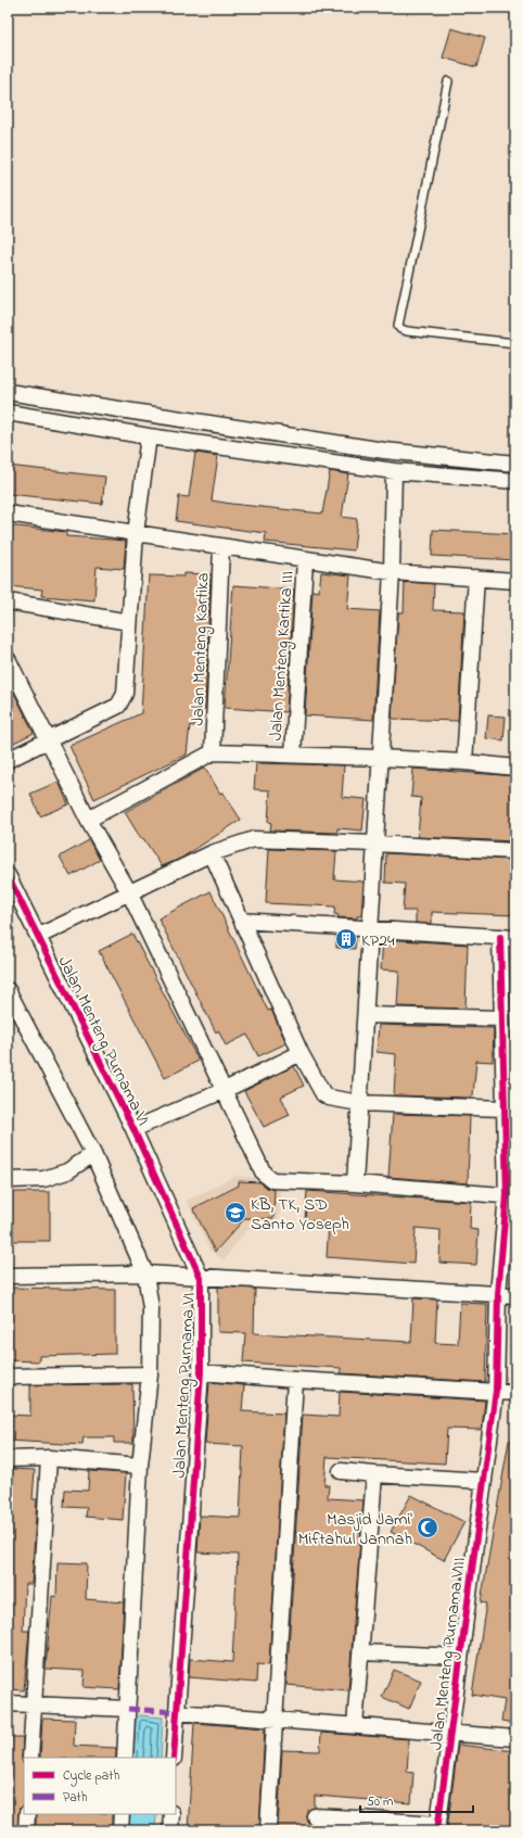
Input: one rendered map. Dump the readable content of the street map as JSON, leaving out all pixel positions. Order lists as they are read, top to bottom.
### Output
{
  "streets": {
    "street": [
      "Jalan Menteng Kartika",
      "Jalan Menteng Kartika III",
      "Jalan Menteng Purnama VI",
      "Jalan Menteng Purnama VIII"
    ]
  },
  "places": {
    "building": ["KP24"],
    "school or university": ["KB, TK, SD Santo Yoseph"],
    "mosque": ["Masjid Jami' Miftahul Jannah"]
  },
  "legend": ["Cycle path", "Path"],
  "scale_bar": "50 m"
}
